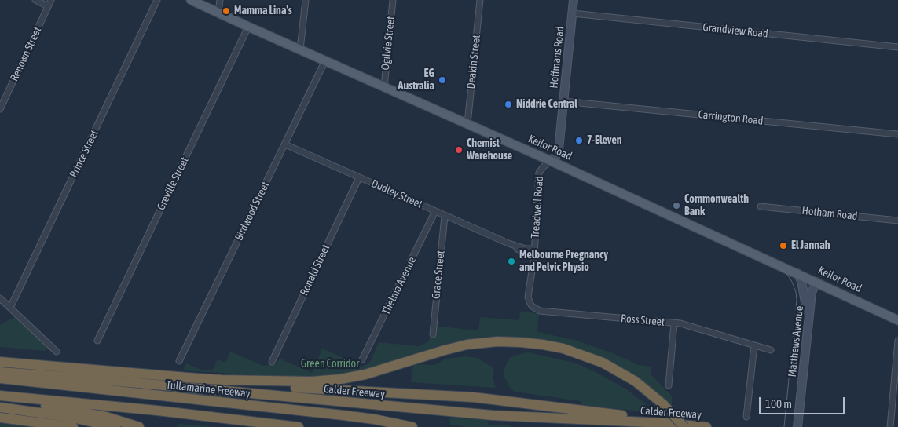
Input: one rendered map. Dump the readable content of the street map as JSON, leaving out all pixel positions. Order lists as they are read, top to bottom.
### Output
{
  "streets": {
    "highway": ["Tullamarine Freeway", "Calder Freeway"],
    "main road": ["Hoffmans Road", "Keilor Road", "Matthews Avenue"],
    "street": [
      "Grandview Road",
      "Ogilvie Street",
      "Renown Street",
      "Deakin Street",
      "Carrington Road",
      "Prince Street",
      "Greville Street",
      "Dudley Street",
      "Treadwell Road",
      "Birdwood Street",
      "Hotham Road",
      "Ronald Street",
      "Grace Street",
      "Thelma Avenue",
      "Ross Street"
    ]
  },
  "crossings": [
    ["Grandview Road", "Hoffmans Road"],
    ["Ogilvie Street", "Keilor Road"],
    ["Hoffmans Road", "Carrington Road"],
    ["Hoffmans Road", "Keilor Road"],
    ["Hoffmans Road", "Treadwell Road"],
    ["Deakin Street", "Keilor Road"],
    ["Keilor Road", "Greville Street"],
    ["Keilor Road", "Treadwell Road"],
    ["Keilor Road", "Birdwood Street"],
    ["Keilor Road", "Matthews Avenue"],
    ["Dudley Street", "Treadwell Road"],
    ["Dudley Street", "Birdwood Street"],
    ["Dudley Street", "Ronald Street"],
    ["Dudley Street", "Grace Street"],
    ["Dudley Street", "Thelma Avenue"],
    ["Treadwell Road", "Ross Street"]
  ],
  "parks": ["Green Corridor"],
  "places": [
    "Mamma Lina's",
    "EG Australia",
    "Niddrie Central",
    "7-Eleven",
    "Chemist Warehouse",
    "Commonwealth Bank",
    "El Jannah",
    "Melbourne Pregnancy and Pelvic Physio"
  ],
  "scale_bar": "100 m"
}
